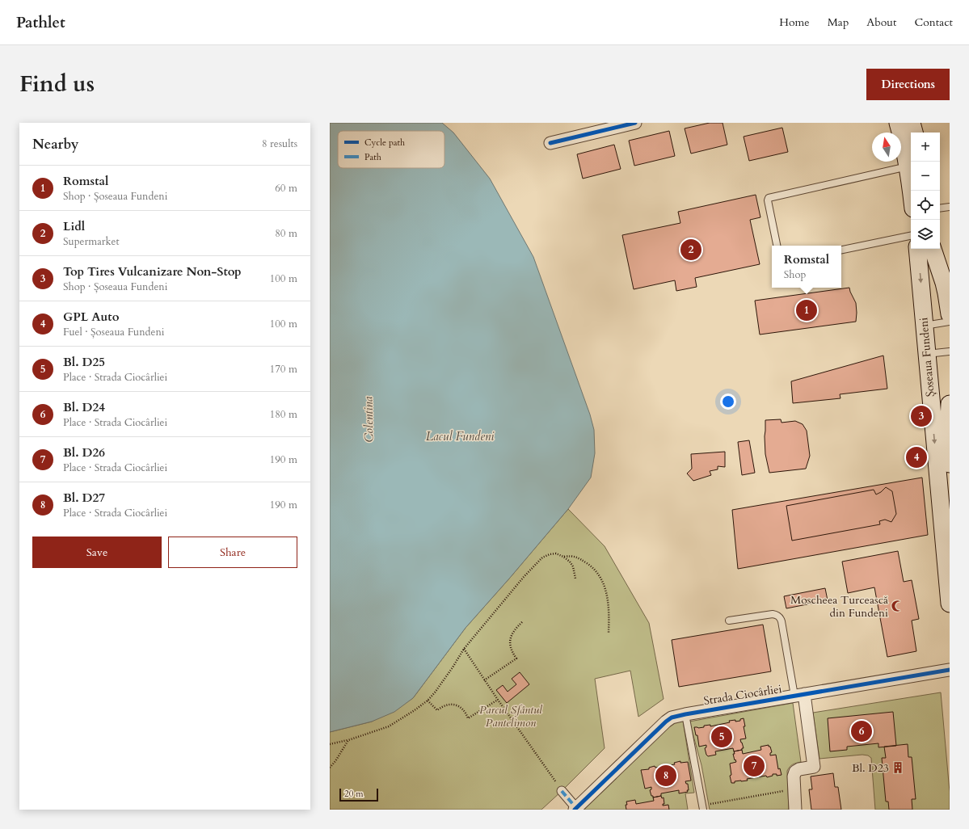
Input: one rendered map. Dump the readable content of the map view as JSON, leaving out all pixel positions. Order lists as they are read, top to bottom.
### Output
{
  "streets": {
    "main road": ["Șoseaua Fundeni"],
    "street": ["Strada Ciocârliei"]
  },
  "water": ["Colentina", "Lacul Fundeni"],
  "parks": ["Parcul Sfântul Pantelimon"],
  "places": {
    "mosque": ["Moscheea Turcească din Fundeni"],
    "building": ["Bl. D23"]
  },
  "legend": ["Cycle path", "Path"],
  "scale_bar": "20 m",
  "north": "top",
  "page": {
    "header": "Pathlet",
    "nav": [
      "Home",
      "Map",
      "About",
      "Contact"
    ],
    "title": "Find us",
    "buttons": [
      "Directions",
      ["Save", "Share"]
    ],
    "heading": ["Nearby", "8 results"],
    "map_buttons": ["+", "−"],
    "list": [
      {
        "mark": "1",
        "name": "Romstal",
        "note": "Shop · Șoseaua Fundeni",
        "value": "60 m"
      },
      {
        "mark": "2",
        "name": "Lidl",
        "note": "Supermarket",
        "value": "80 m"
      },
      {
        "mark": "3",
        "name": "Top Tires Vulcanizare Non-Stop",
        "note": "Shop · Șoseaua Fundeni",
        "value": "100 m"
      },
      {
        "mark": "4",
        "name": "GPL Auto",
        "note": "Fuel · Șoseaua Fundeni",
        "value": "100 m"
      },
      {
        "mark": "5",
        "name": "Bl. D25",
        "note": "Place · Strada Ciocârliei",
        "value": "170 m"
      },
      {
        "mark": "6",
        "name": "Bl. D24",
        "note": "Place · Strada Ciocârliei",
        "value": "180 m"
      },
      {
        "mark": "7",
        "name": "Bl. D26",
        "note": "Place · Strada Ciocârliei",
        "value": "190 m"
      },
      {
        "mark": "8",
        "name": "Bl. D27",
        "note": "Place · Strada Ciocârliei",
        "value": "190 m"
      }
    ],
    "pins": [
      "2",
      "1",
      "3",
      "4",
      "6",
      "5",
      "7",
      "8"
    ],
    "popup": ["Romstal", "Shop"],
    "scale": "20 m"
  }
}
